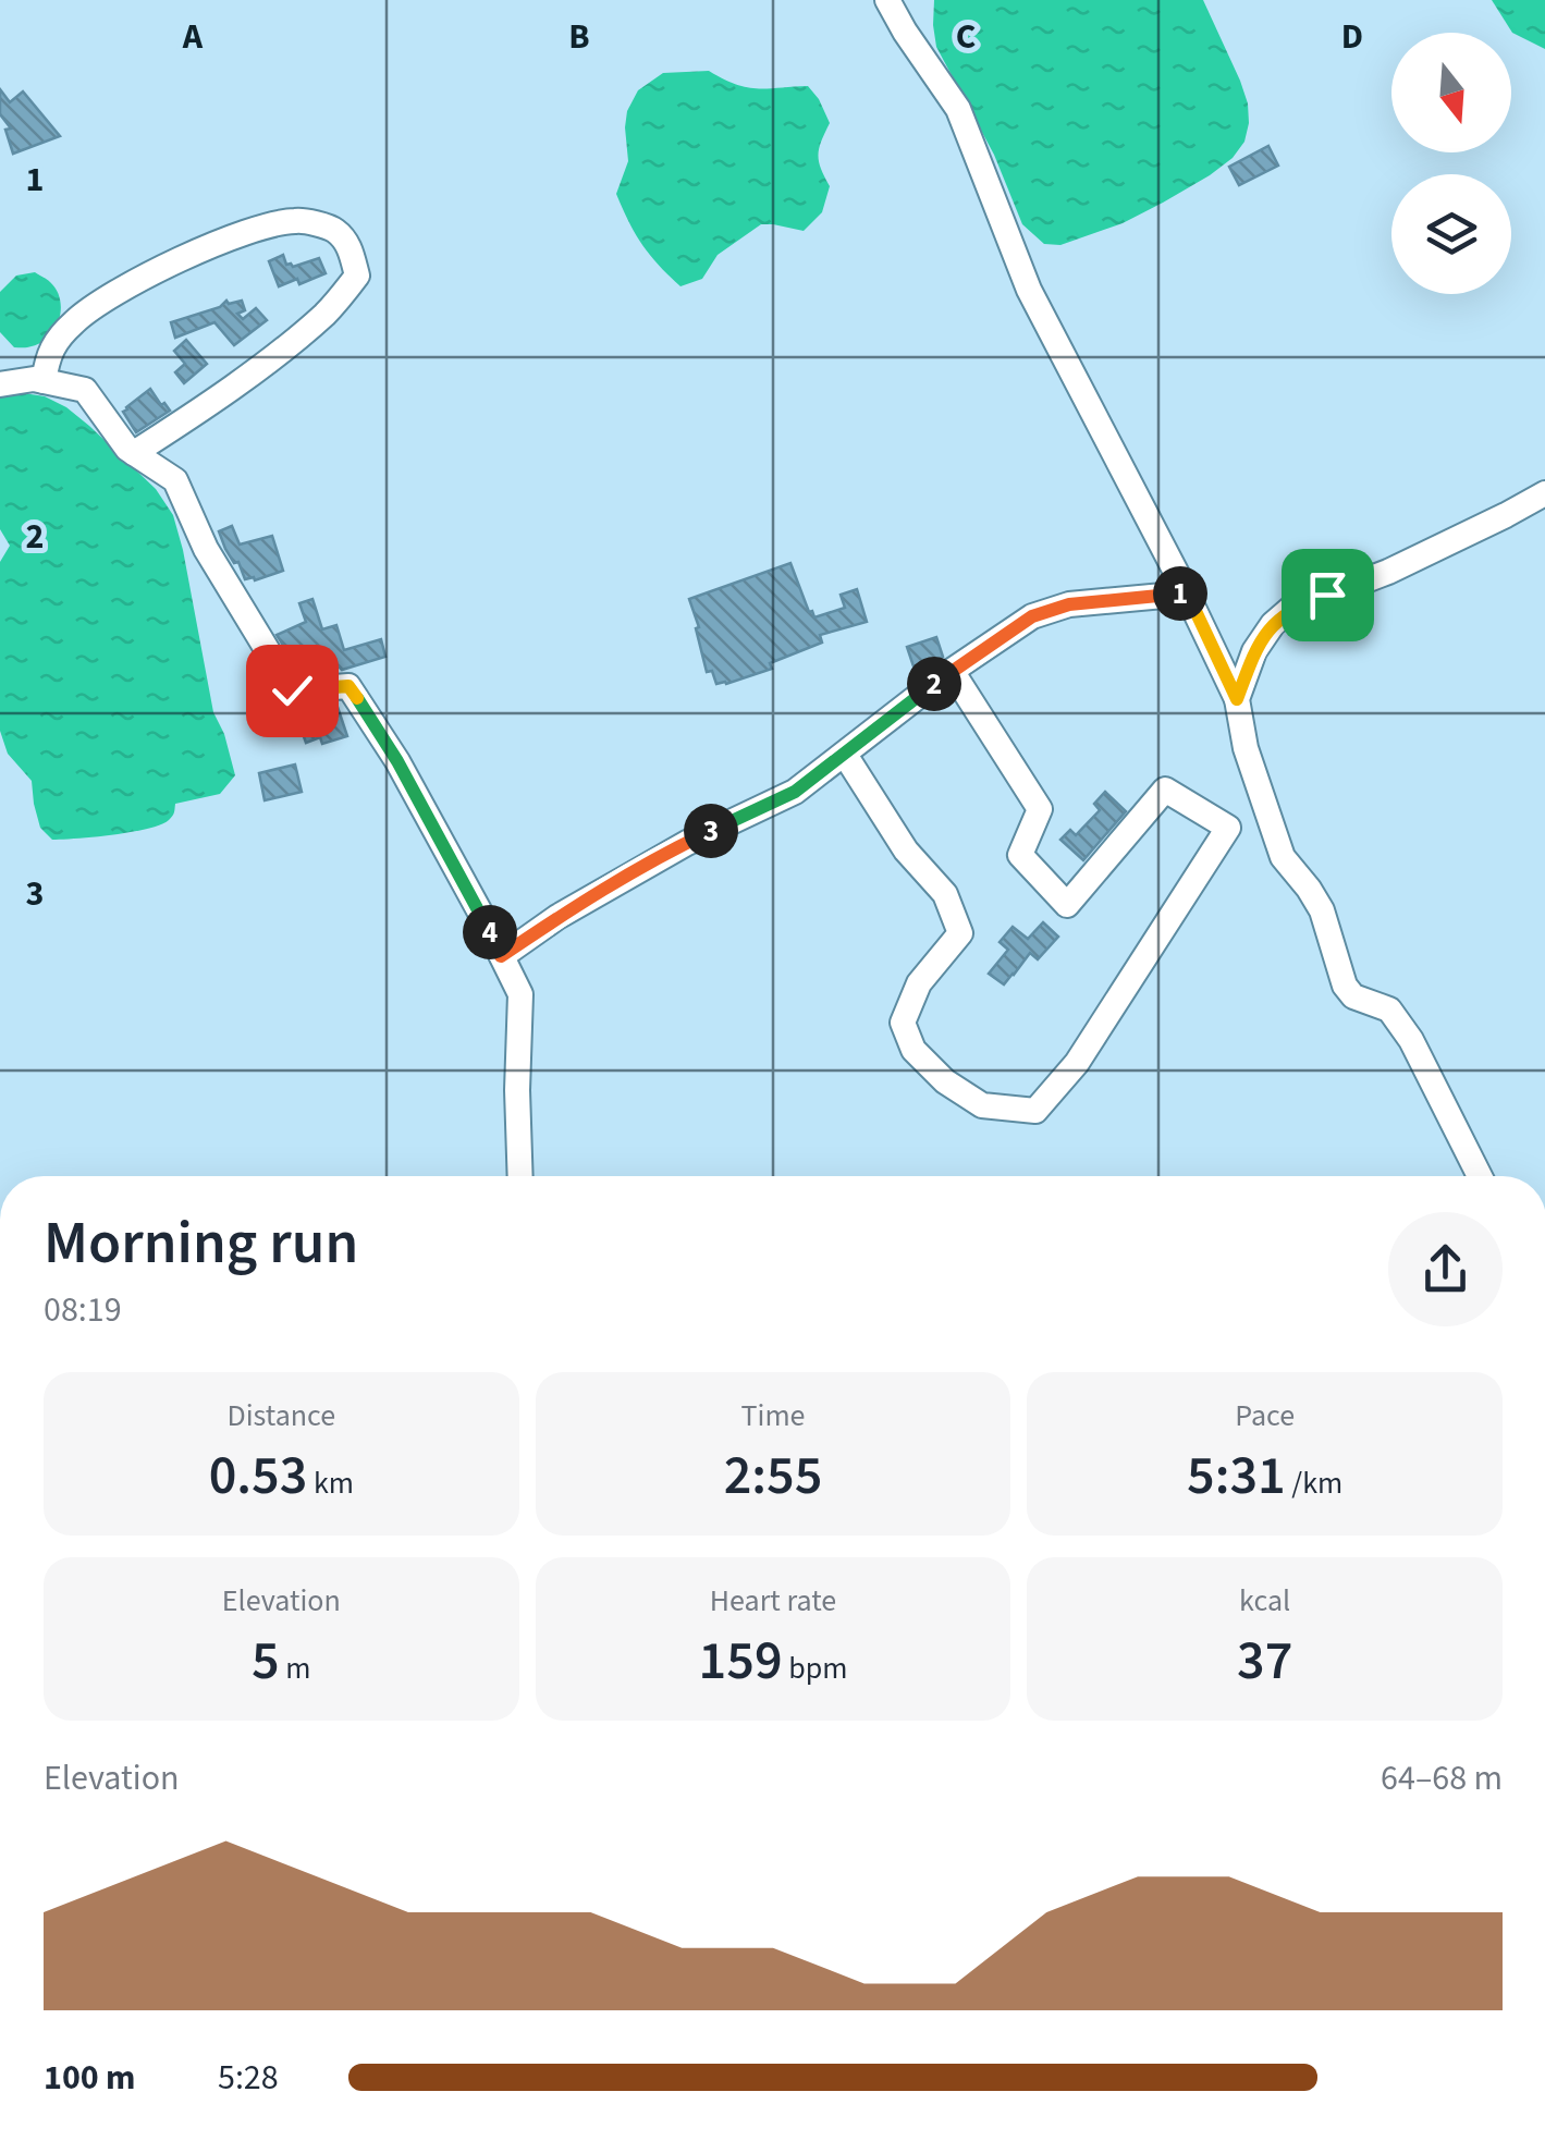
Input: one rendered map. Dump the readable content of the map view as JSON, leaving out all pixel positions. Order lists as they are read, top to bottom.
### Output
{
  "north": "bottom",
  "page": {
    "pins": [
      "1",
      "2",
      "3",
      "4"
    ],
    "heading": ["Morning run", "08:19"],
    "stats": [
      ["Distance", "0.53 km"],
      ["Time", "2:55"],
      ["Pace", "5:31 /km"],
      ["Elevation", "5 m"],
      ["Heart rate", "159 bpm"],
      ["kcal", "37"]
    ],
    "chart": ["Elevation", "64–68 m"],
    "list": [
      {
        "name": "100 m",
        "note": "5:28"
      }
    ]
  },
  "grid": {
    "columns": [
      "A",
      "B",
      "C",
      "D"
    ],
    "rows": ["1", "2", "3"]
  }
}
